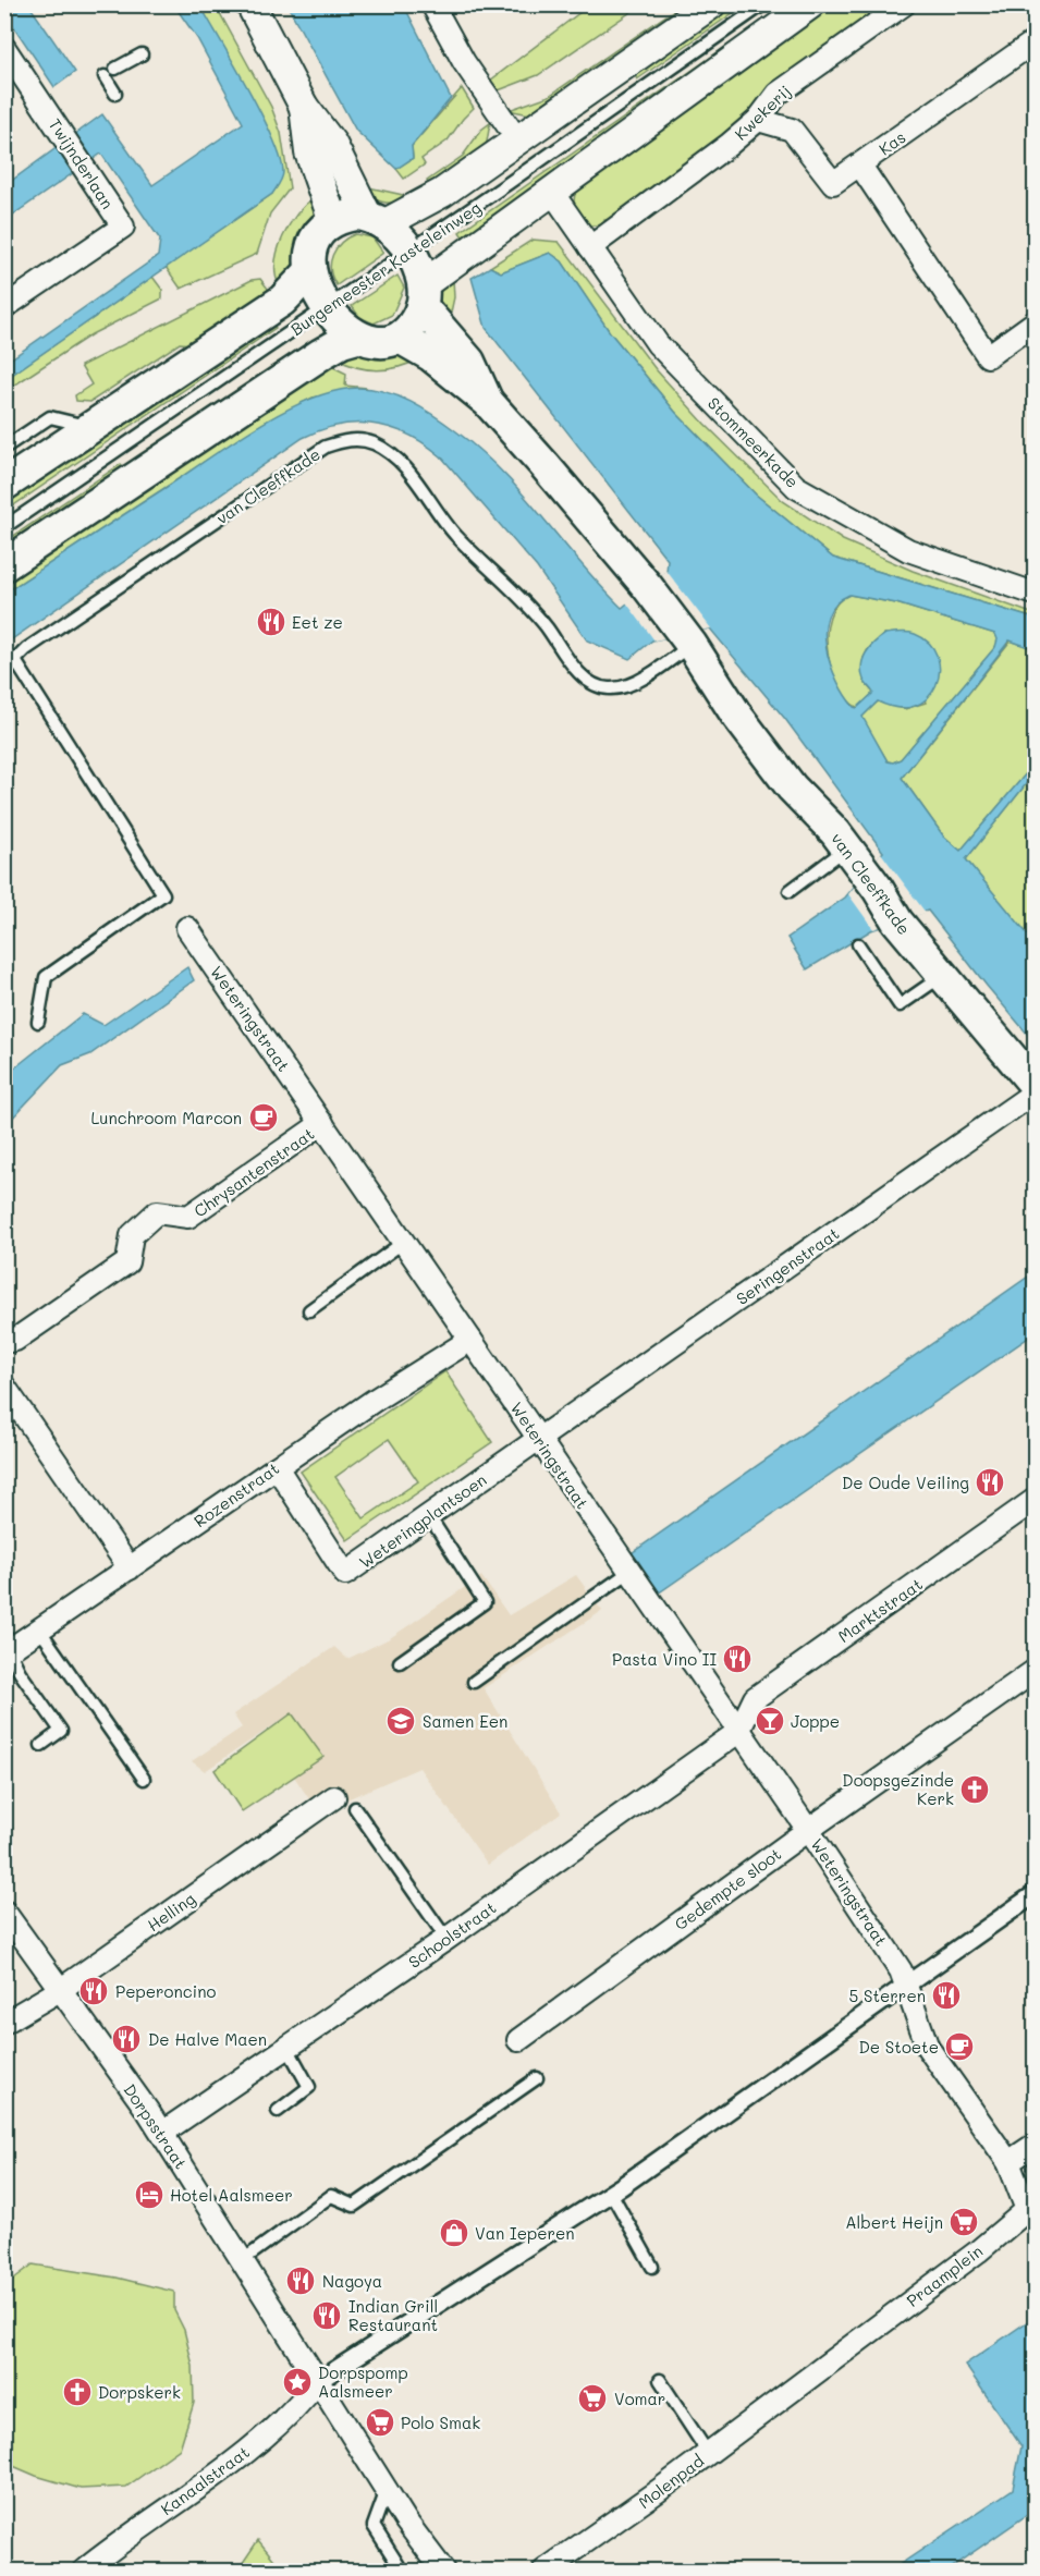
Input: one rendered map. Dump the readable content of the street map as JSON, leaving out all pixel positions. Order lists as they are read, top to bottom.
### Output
{
  "streets": {
    "main road": ["Burgemeester Kasteleinweg", "van Cleeffkade"],
    "street": [
      "Kwekerij",
      "Kas",
      "Twijnderlaan",
      "Stommeerkade",
      "Weteringstraat",
      "Chrysantenstraat",
      "Seringenstraat",
      "Rozenstraat",
      "Weteringplantsoen",
      "Marktstraat",
      "Gedempte sloot",
      "Helling",
      "Schoolstraat",
      "Dorpsstraat",
      "Praamplein",
      "Kanaalstraat",
      "Molenpad"
    ]
  },
  "crossings": [
    ["Kwekerij", "Kas"],
    ["Kwekerij", "Stommeerkade"],
    ["Burgemeester Kasteleinweg", "Stommeerkade"],
    ["Burgemeester Kasteleinweg", "van Cleeffkade"],
    ["Weteringstraat", "Chrysantenstraat"],
    ["Weteringstraat", "Seringenstraat"],
    ["Weteringstraat", "Rozenstraat"],
    ["Weteringstraat", "Weteringplantsoen"],
    ["Weteringstraat", "Marktstraat"],
    ["Weteringstraat", "Gedempte sloot"],
    ["Weteringstraat", "Schoolstraat"],
    ["Weteringstraat", "Praamplein"],
    ["Seringenstraat", "Weteringplantsoen"],
    ["Rozenstraat", "Weteringplantsoen"],
    ["Marktstraat", "Schoolstraat"],
    ["Helling", "Dorpsstraat"],
    ["Schoolstraat", "Dorpsstraat"],
    ["Dorpsstraat", "Kanaalstraat"],
    ["Praamplein", "Molenpad"]
  ],
  "places": {
    "restaurant": [
      "Eet ze",
      "De Oude Veiling",
      "Pasta Vino II",
      "Peperoncino",
      "5 Sterren",
      "De Halve Maen",
      "Nagoya",
      "Indian Grill Restaurant"
    ],
    "cafe": ["Lunchroom Marcon", "De Stoete"],
    "school or university": ["Samen Een"],
    "bar": ["Joppe"],
    "church": ["Doopsgezinde Kerk", "Dorpskerk"],
    "hotel": ["Hotel Aalsmeer"],
    "supermarket": ["Albert Heijn", "Vomar", "Polo Smak"],
    "shop": ["Van Ieperen"],
    "place": ["Dorpspomp Aalsmeer"]
  }
}
